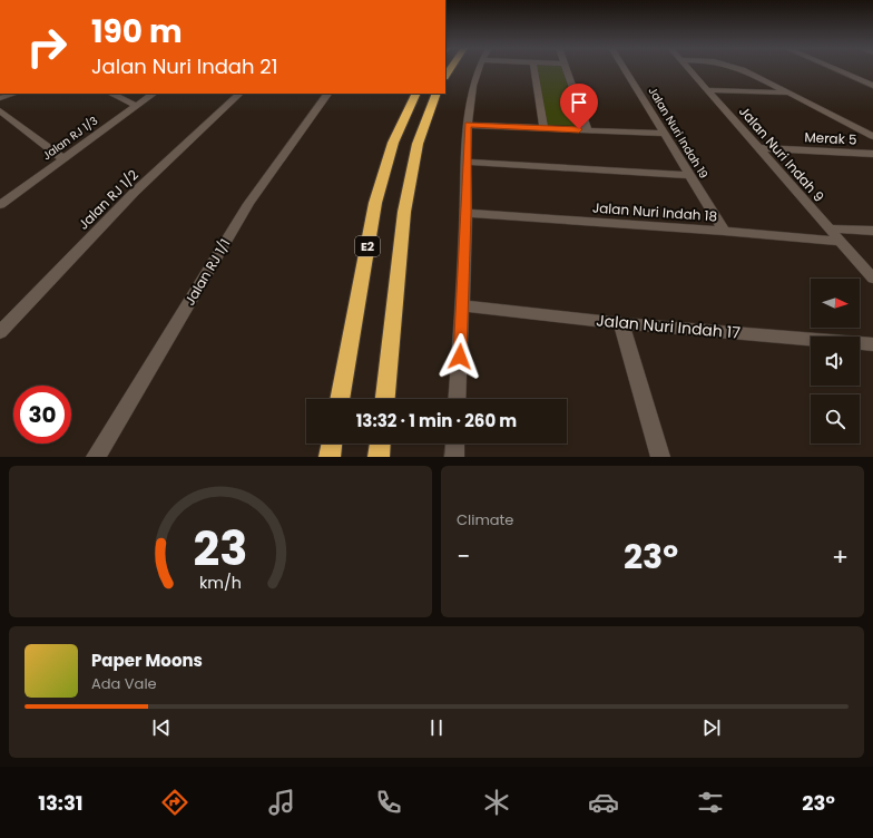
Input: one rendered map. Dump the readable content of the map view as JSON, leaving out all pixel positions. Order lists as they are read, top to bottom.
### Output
{
  "streets": {
    "highway": ["E2"],
    "street": [
      "Jalan Nuri Indah 19",
      "Jalan RJ 1/3",
      "Merak 5",
      "Jalan Nuri Indah 9",
      "Jalan RJ 1/2",
      "Jalan Nuri Indah 18",
      "Jalan RJ 1/1",
      "Jalan Nuri Indah 17"
    ]
  },
  "crossings": [
    ["Jalan Nuri Indah 19", "Jalan Nuri Indah 18"],
    ["Merak 5", "Jalan Nuri Indah 9"],
    ["Jalan Nuri Indah 9", "Jalan Nuri Indah 18"]
  ],
  "north": "right",
  "page": {
    "turn": ["190 m", "Jalan Nuri Indah 21"],
    "limit": "30",
    "trip": "13:32 · 1 min · 260 m",
    "tile": "Climate",
    "heat": ["−", "23°", "+"],
    "song": ["Paper Moons", "Ada Vale"],
    "tabs": ["13:31", "23°"],
    "gauge": ["23", "km/h"]
  }
}
